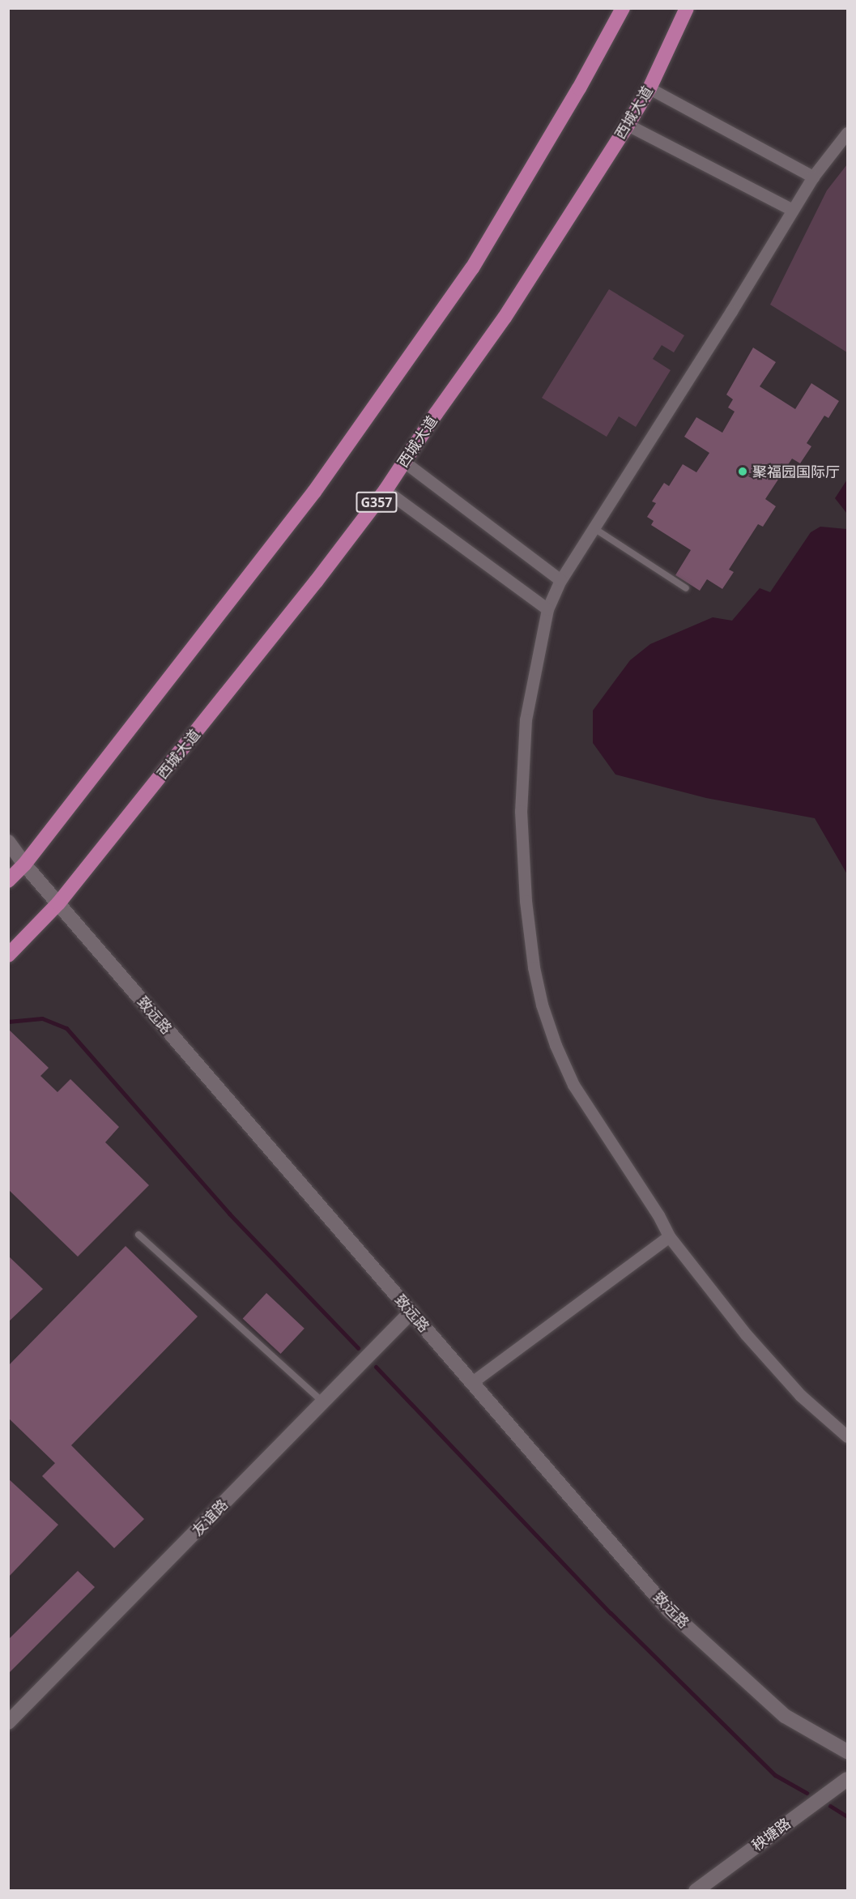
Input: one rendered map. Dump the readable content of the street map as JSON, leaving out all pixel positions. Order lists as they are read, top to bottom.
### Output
{
  "streets": {
    "highway": ["西城大道", "G357"],
    "main road": ["致远路", "友谊路", "秧塘路"]
  },
  "crossings": [
    ["西城大道", "致远路"],
    ["致远路", "友谊路"]
  ],
  "places": ["聚福园国际厅"]
}
